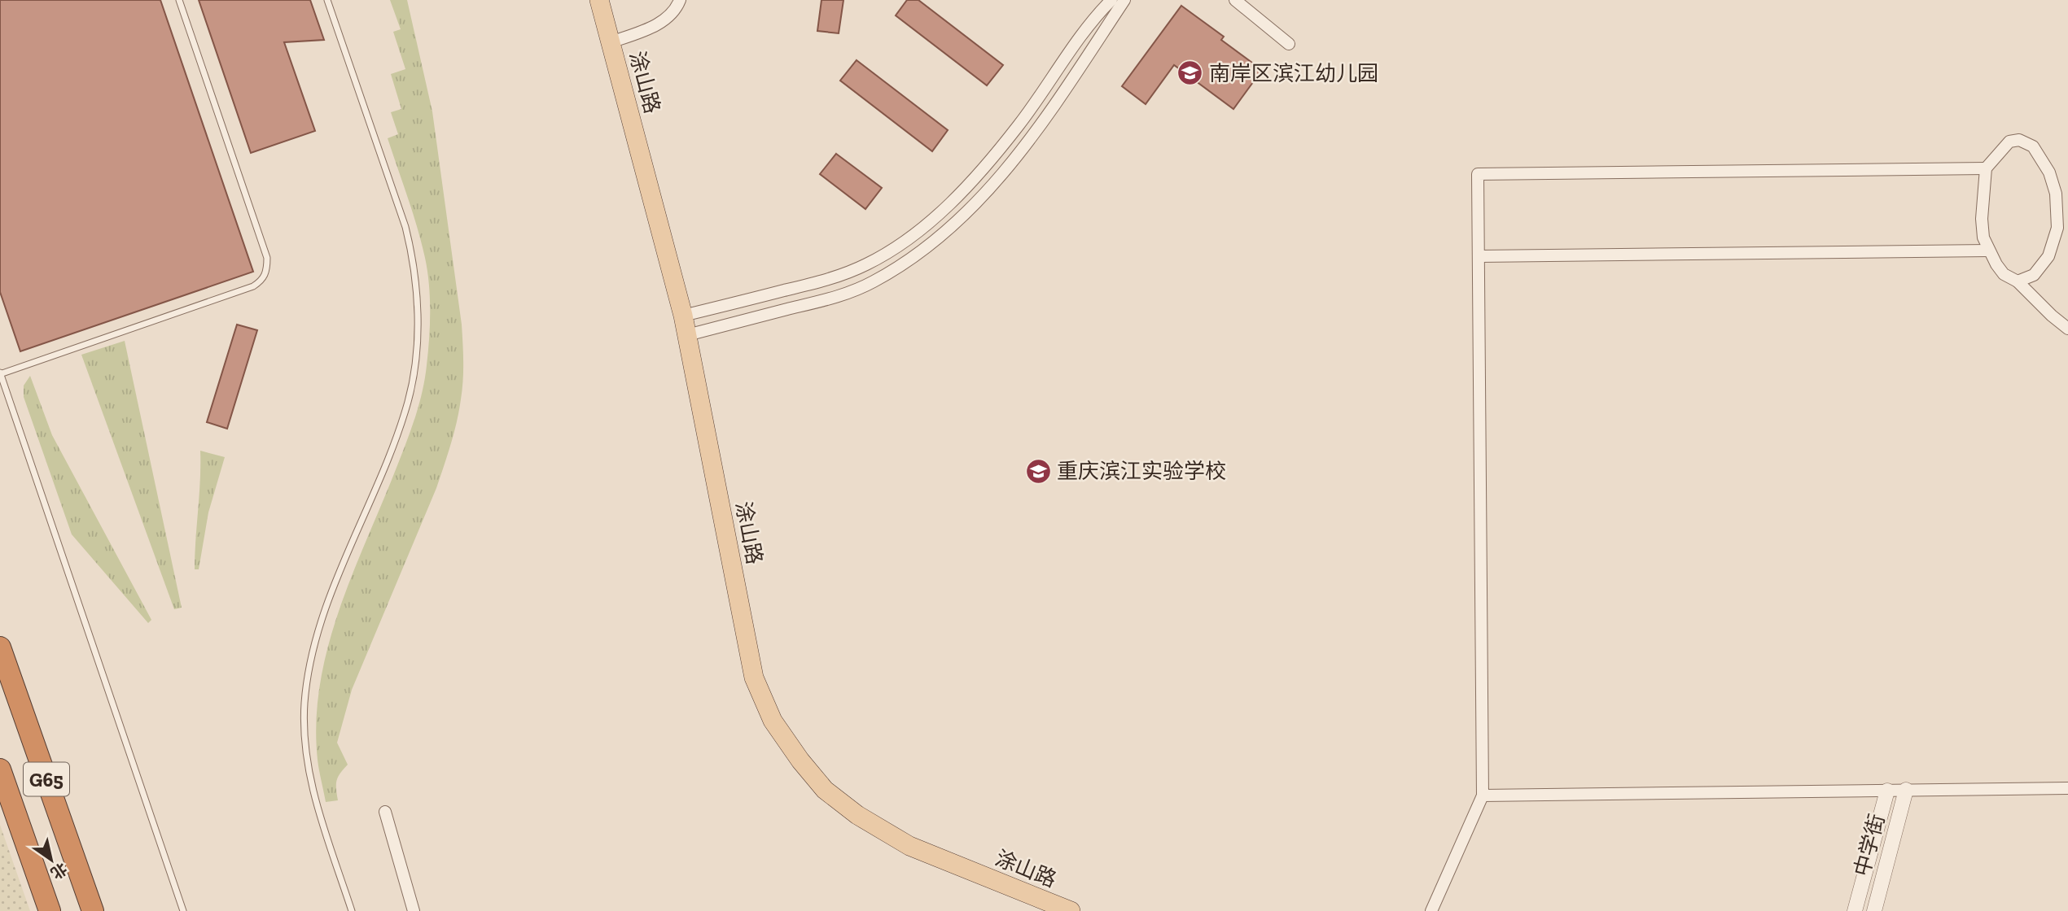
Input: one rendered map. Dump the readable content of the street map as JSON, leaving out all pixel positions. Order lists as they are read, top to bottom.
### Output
{
  "streets": {
    "highway": ["G65"],
    "main road": ["涂山路"],
    "street": ["中学街"]
  },
  "places": {
    "school or university": ["南岸区滨江幼儿园", "重庆滨江实验学校"]
  },
  "north": "bottom right"
}
